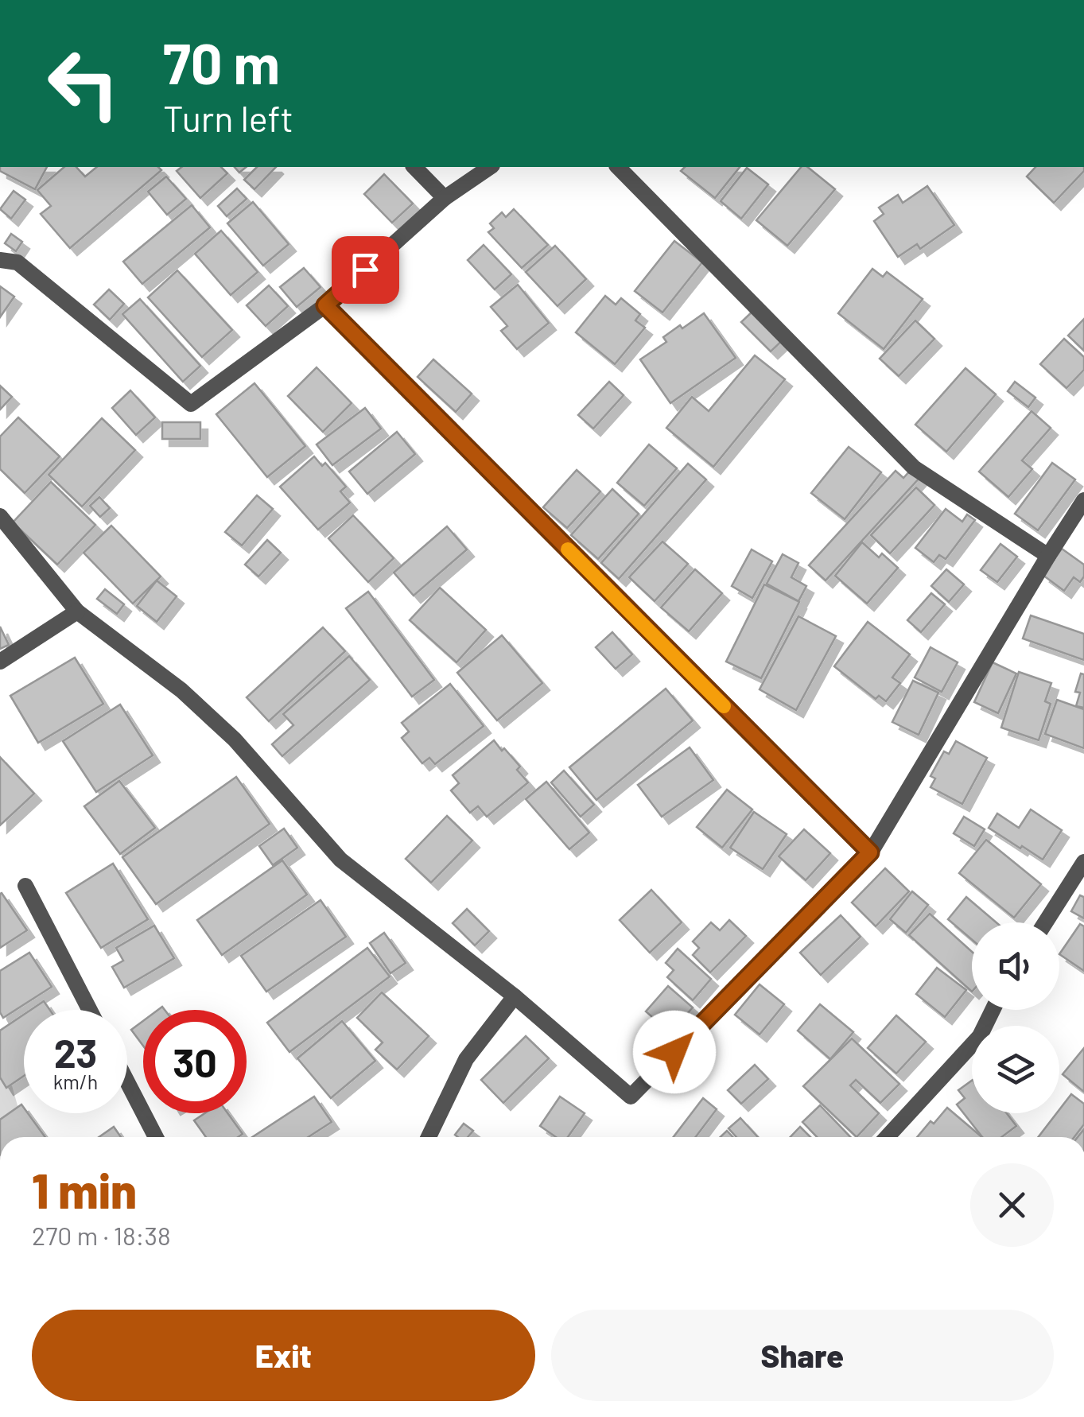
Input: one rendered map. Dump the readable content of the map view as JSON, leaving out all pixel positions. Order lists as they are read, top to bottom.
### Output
{
  "page": {
    "turn": ["70 m", "Turn left"],
    "speed": "23 km/h",
    "limit": "30",
    "heading": ["1 min", "270 m · 18:38"],
    "buttons": ["Exit", "Share"]
  }
}
